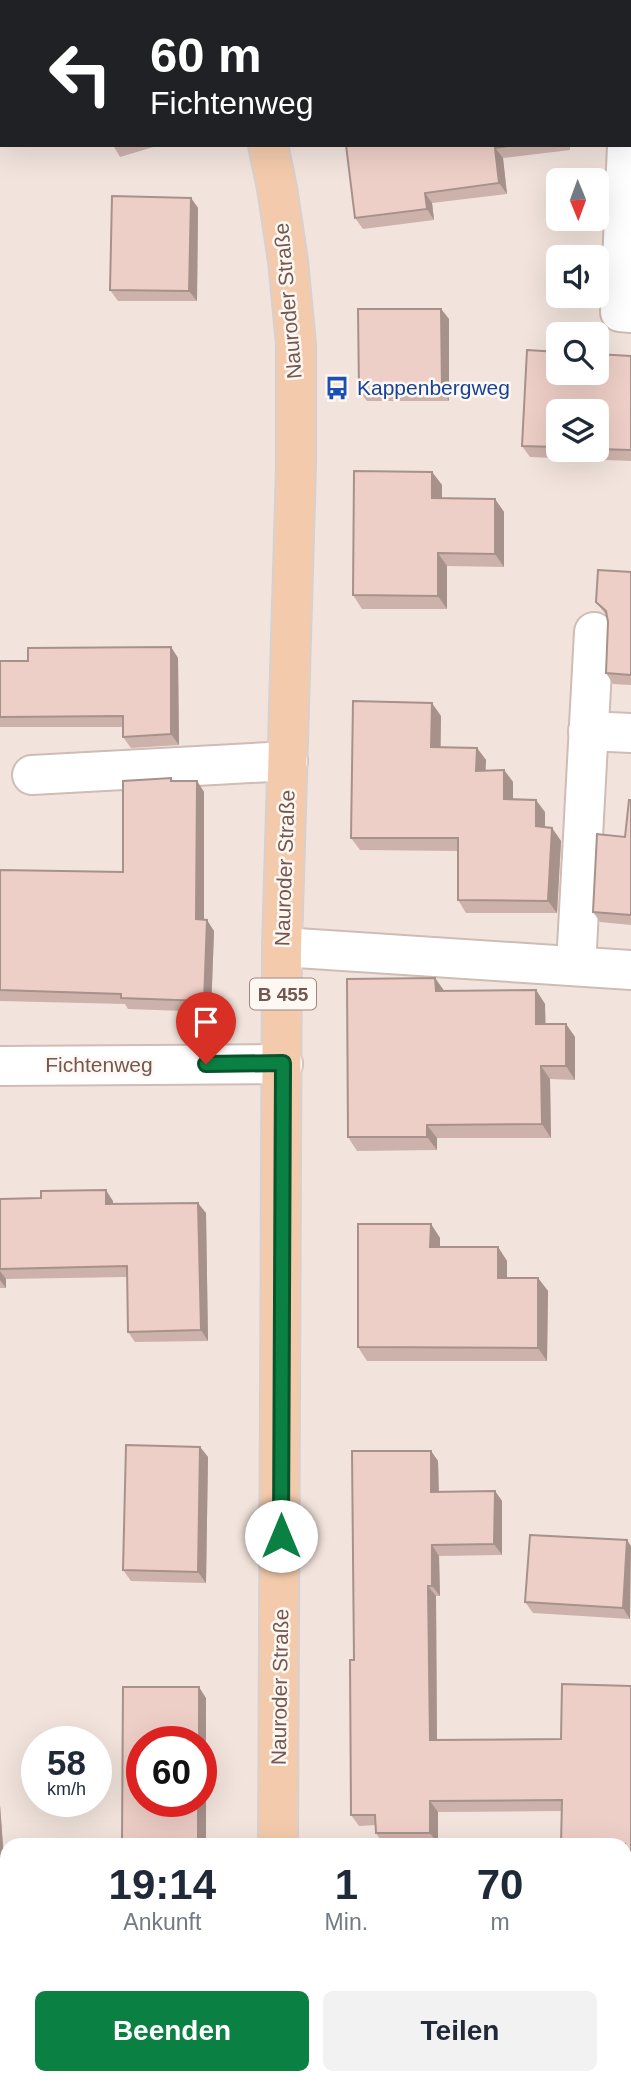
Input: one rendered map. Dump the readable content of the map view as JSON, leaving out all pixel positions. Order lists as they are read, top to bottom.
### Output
{
  "streets": {
    "main road": ["Nauroder Straße", "B 455"],
    "street": ["Fichtenweg"]
  },
  "crossings": [
    ["Nauroder Straße", "Fichtenweg"]
  ],
  "places": {
    "bus stop": ["Kappenbergweg"]
  },
  "north": "bottom",
  "page": {
    "turn": ["60 m", "Fichtenweg"],
    "speed": "58 km/h",
    "limit": "60",
    "eta": [
      "19:14",
      "Ankunft",
      "1",
      "Min.",
      "70",
      "m"
    ],
    "buttons": ["Beenden", "Teilen"]
  }
}
